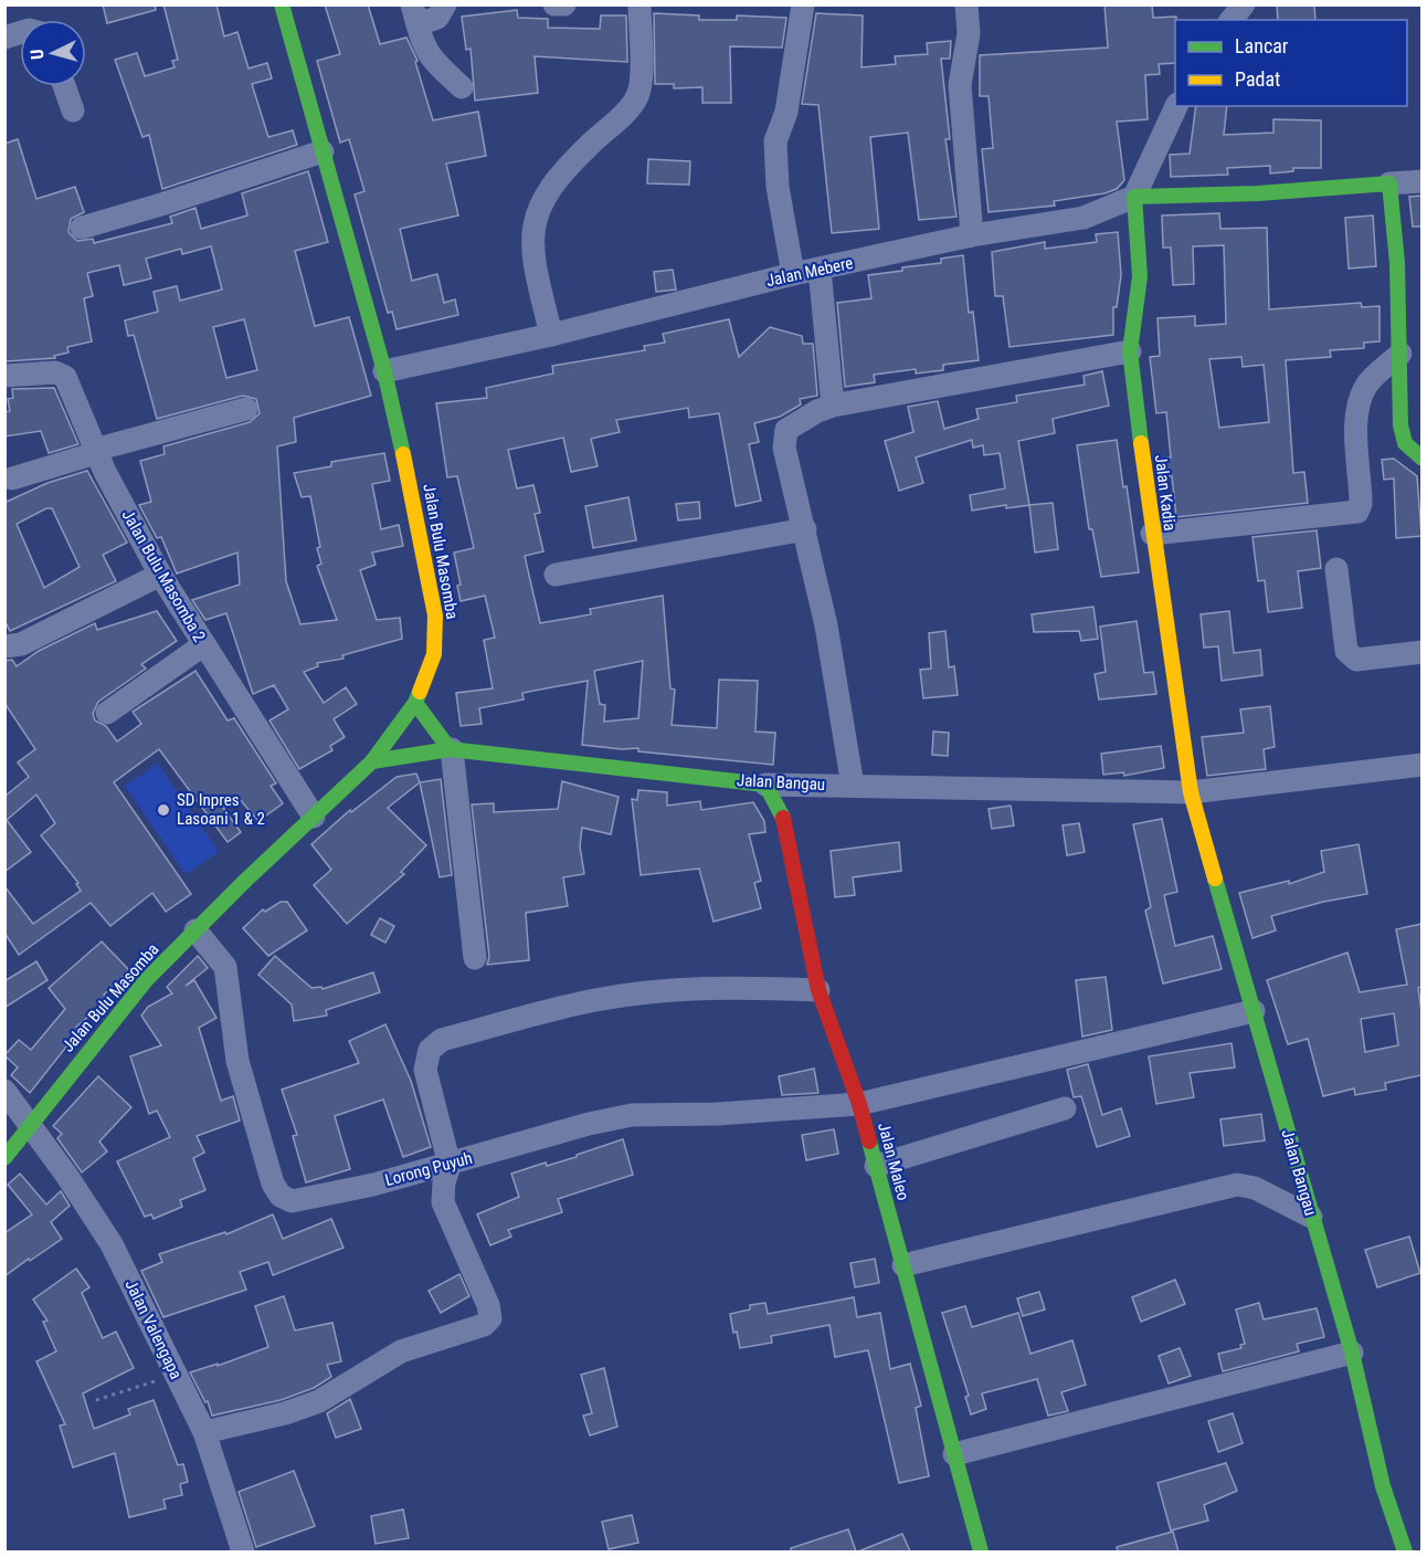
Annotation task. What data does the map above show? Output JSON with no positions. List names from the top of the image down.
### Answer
{
  "streets": {
    "street": [
      "Jalan Mebere",
      "Jalan Kadia",
      "Jalan Bulu Masomba",
      "Jalan Bulu Masomba 2",
      "Jalan Bangau",
      "Jalan Maleo",
      "Lorong Puyuh",
      "Jalan Valengapa"
    ]
  },
  "crossings": [
    ["Jalan Mebere", "Jalan Kadia"],
    ["Jalan Mebere", "Jalan Bulu Masomba"],
    ["Jalan Kadia", "Jalan Bangau"],
    ["Jalan Bulu Masomba", "Jalan Bulu Masomba 2"],
    ["Jalan Bulu Masomba", "Jalan Bangau"],
    ["Jalan Bulu Masomba", "Lorong Puyuh"],
    ["Jalan Bulu Masomba", "Jalan Valengapa"],
    ["Jalan Bangau", "Jalan Maleo"],
    ["Jalan Bangau", "Lorong Puyuh"],
    ["Jalan Maleo", "Lorong Puyuh"]
  ],
  "places": ["SD Inpres Lasoani 1 & 2"],
  "legend": ["Lancar", "Padat"],
  "north": "left"
}
